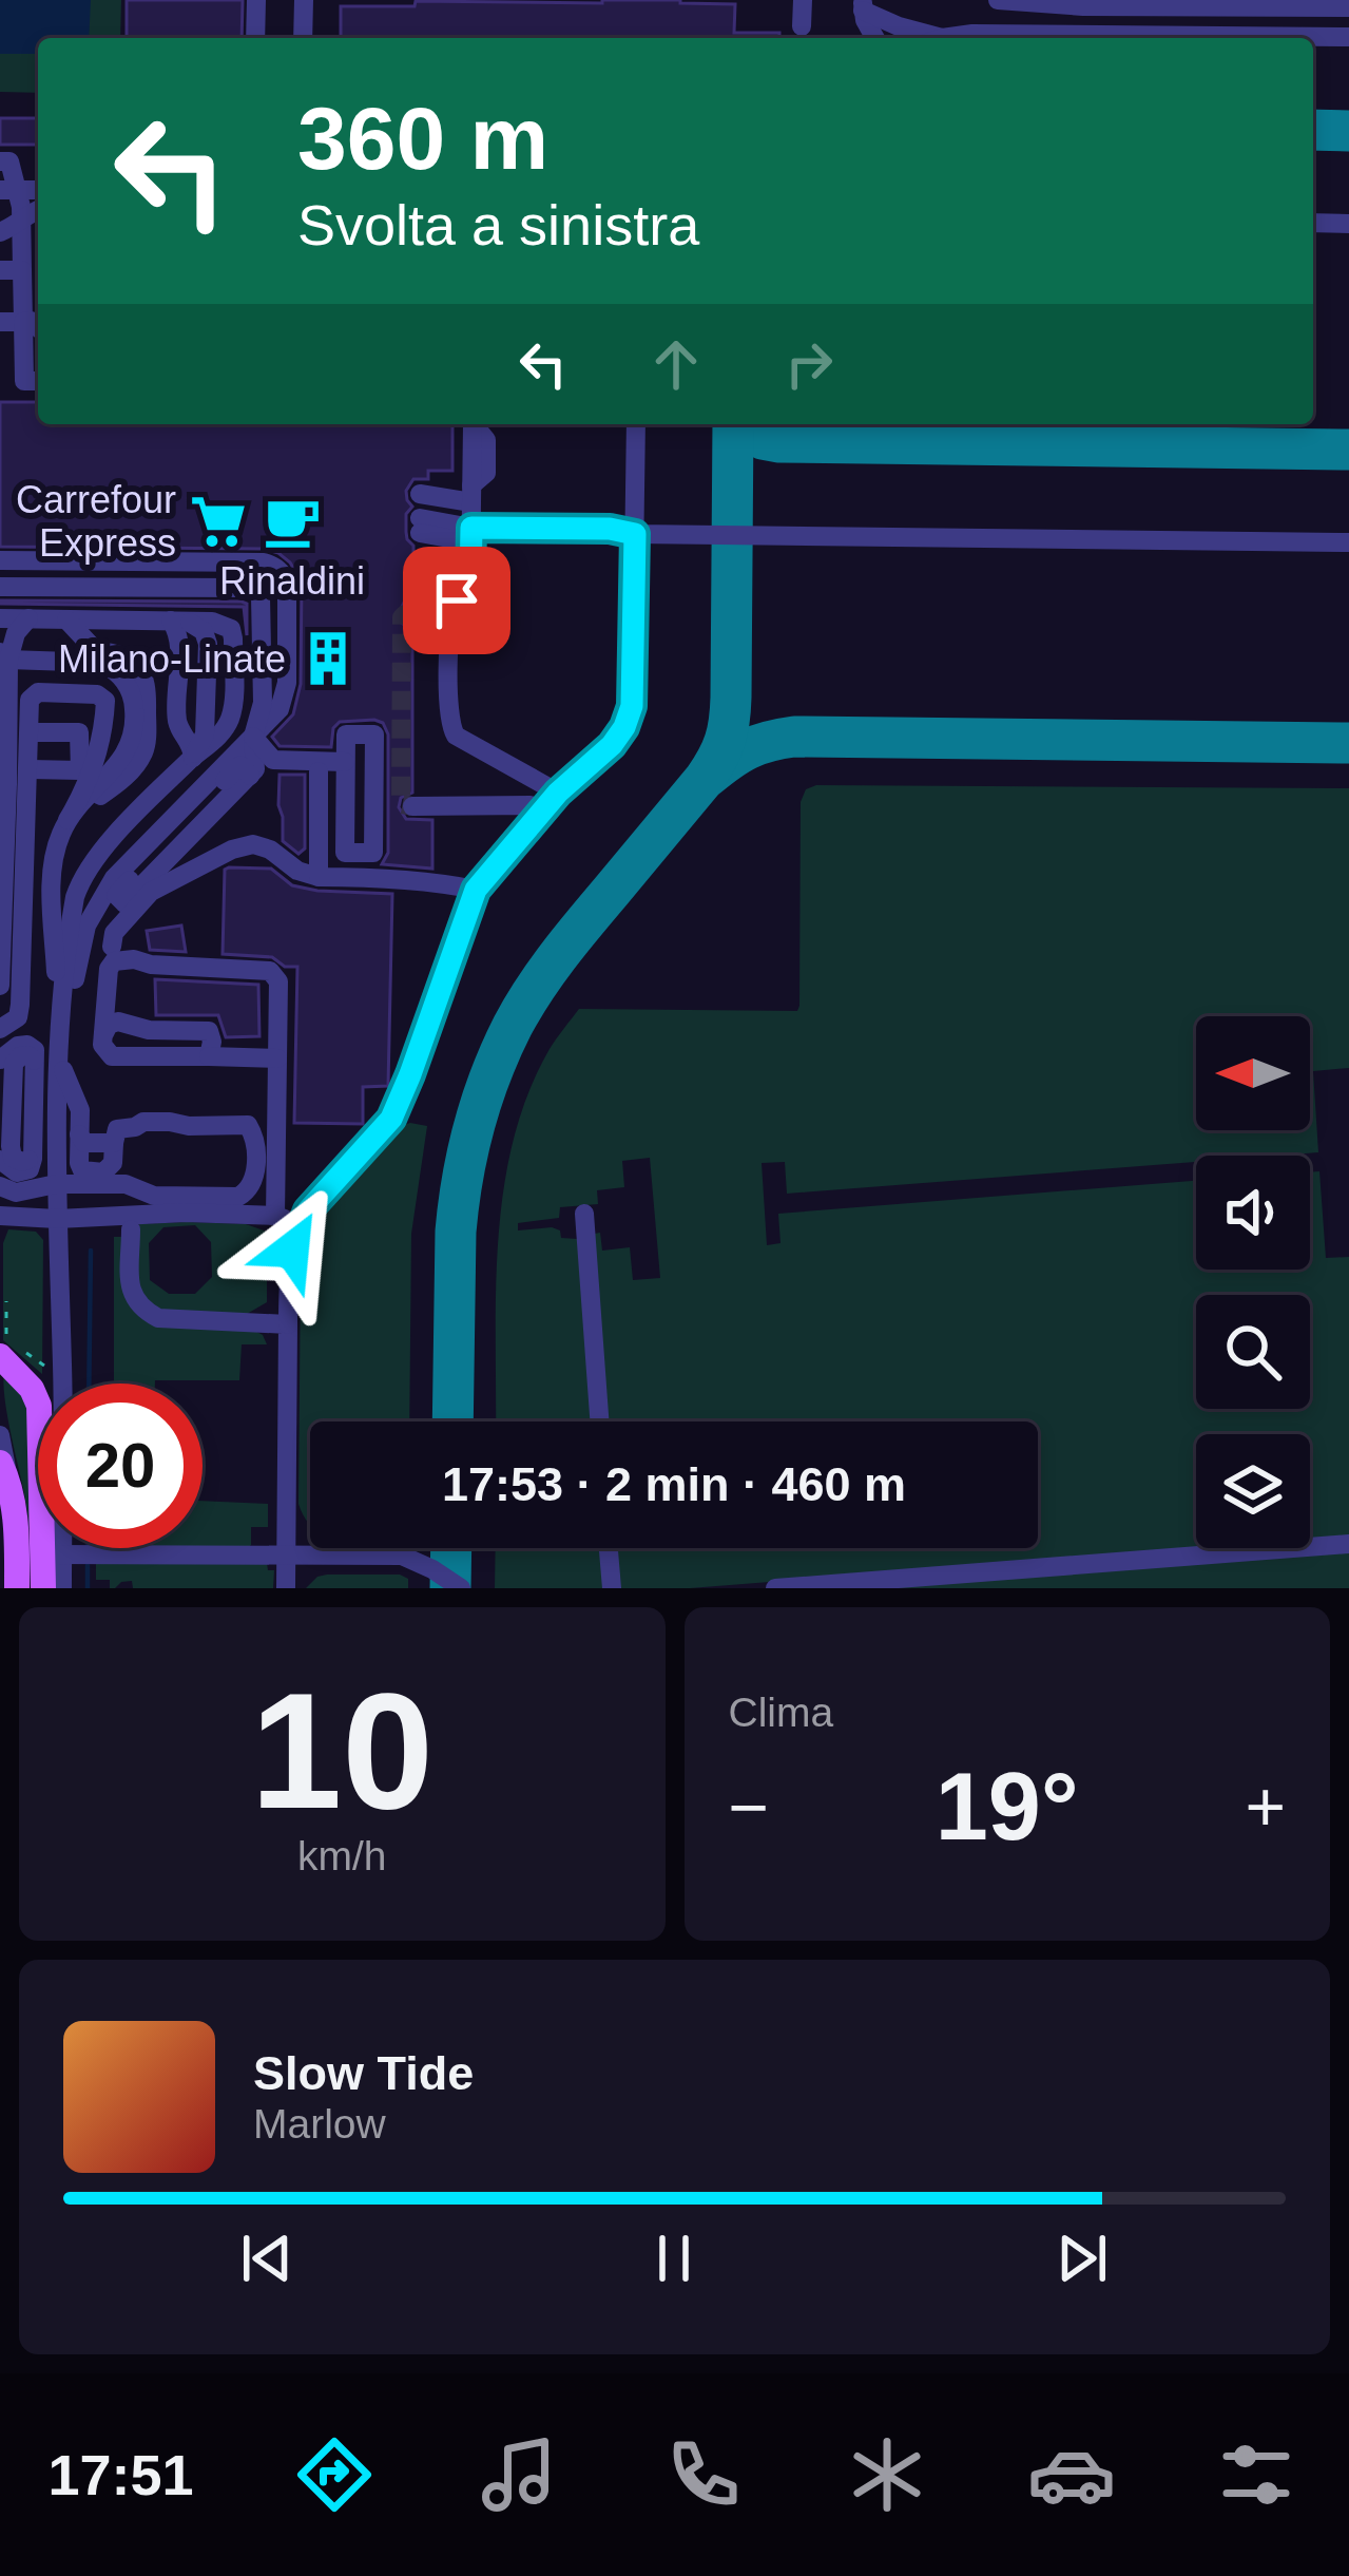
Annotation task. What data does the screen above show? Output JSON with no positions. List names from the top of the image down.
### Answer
{
  "places": {
    "supermarket": ["Carrefour Express"],
    "cafe": ["Rinaldini"],
    "building": ["Milano-Linate"]
  },
  "north": "left",
  "page": {
    "turn": ["360 m", "Svolta a sinistra"],
    "limit": "20",
    "trip": "17:53 · 2 min · 460 m",
    "tile": [
      ["10", "km/h"],
      "Clima"
    ],
    "heat": ["−", "19°", "+"],
    "song": ["Slow Tide", "Marlow"],
    "tabs": "17:51"
  }
}
